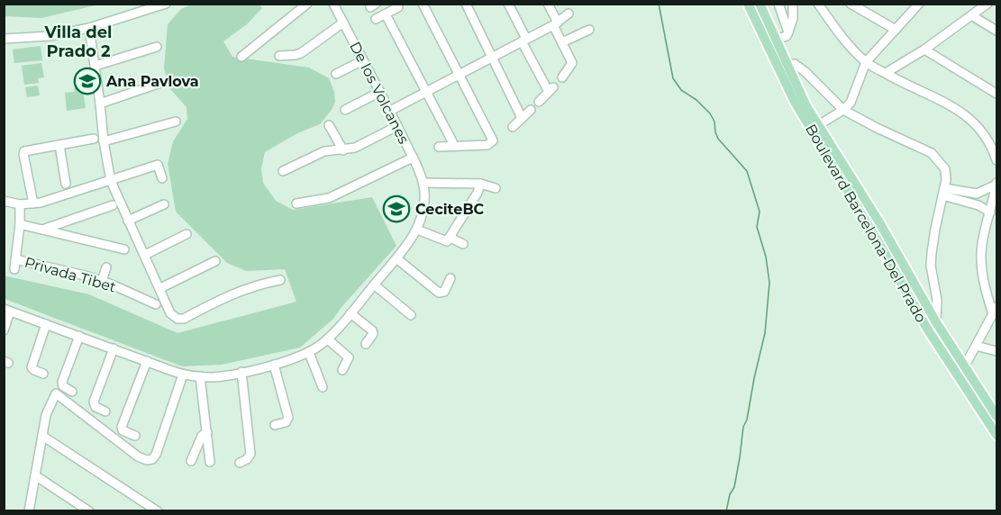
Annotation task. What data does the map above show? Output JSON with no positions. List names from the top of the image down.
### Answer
{
  "streets": {
    "main road": ["Boulevard Barcelona-Del Prado"],
    "street": ["De los Volcanes", "Privada Tibet"]
  },
  "districts": ["Villa del Prado 2"],
  "places": {
    "school or university": ["Ana Pavlova", "CeciteBC"]
  }
}
